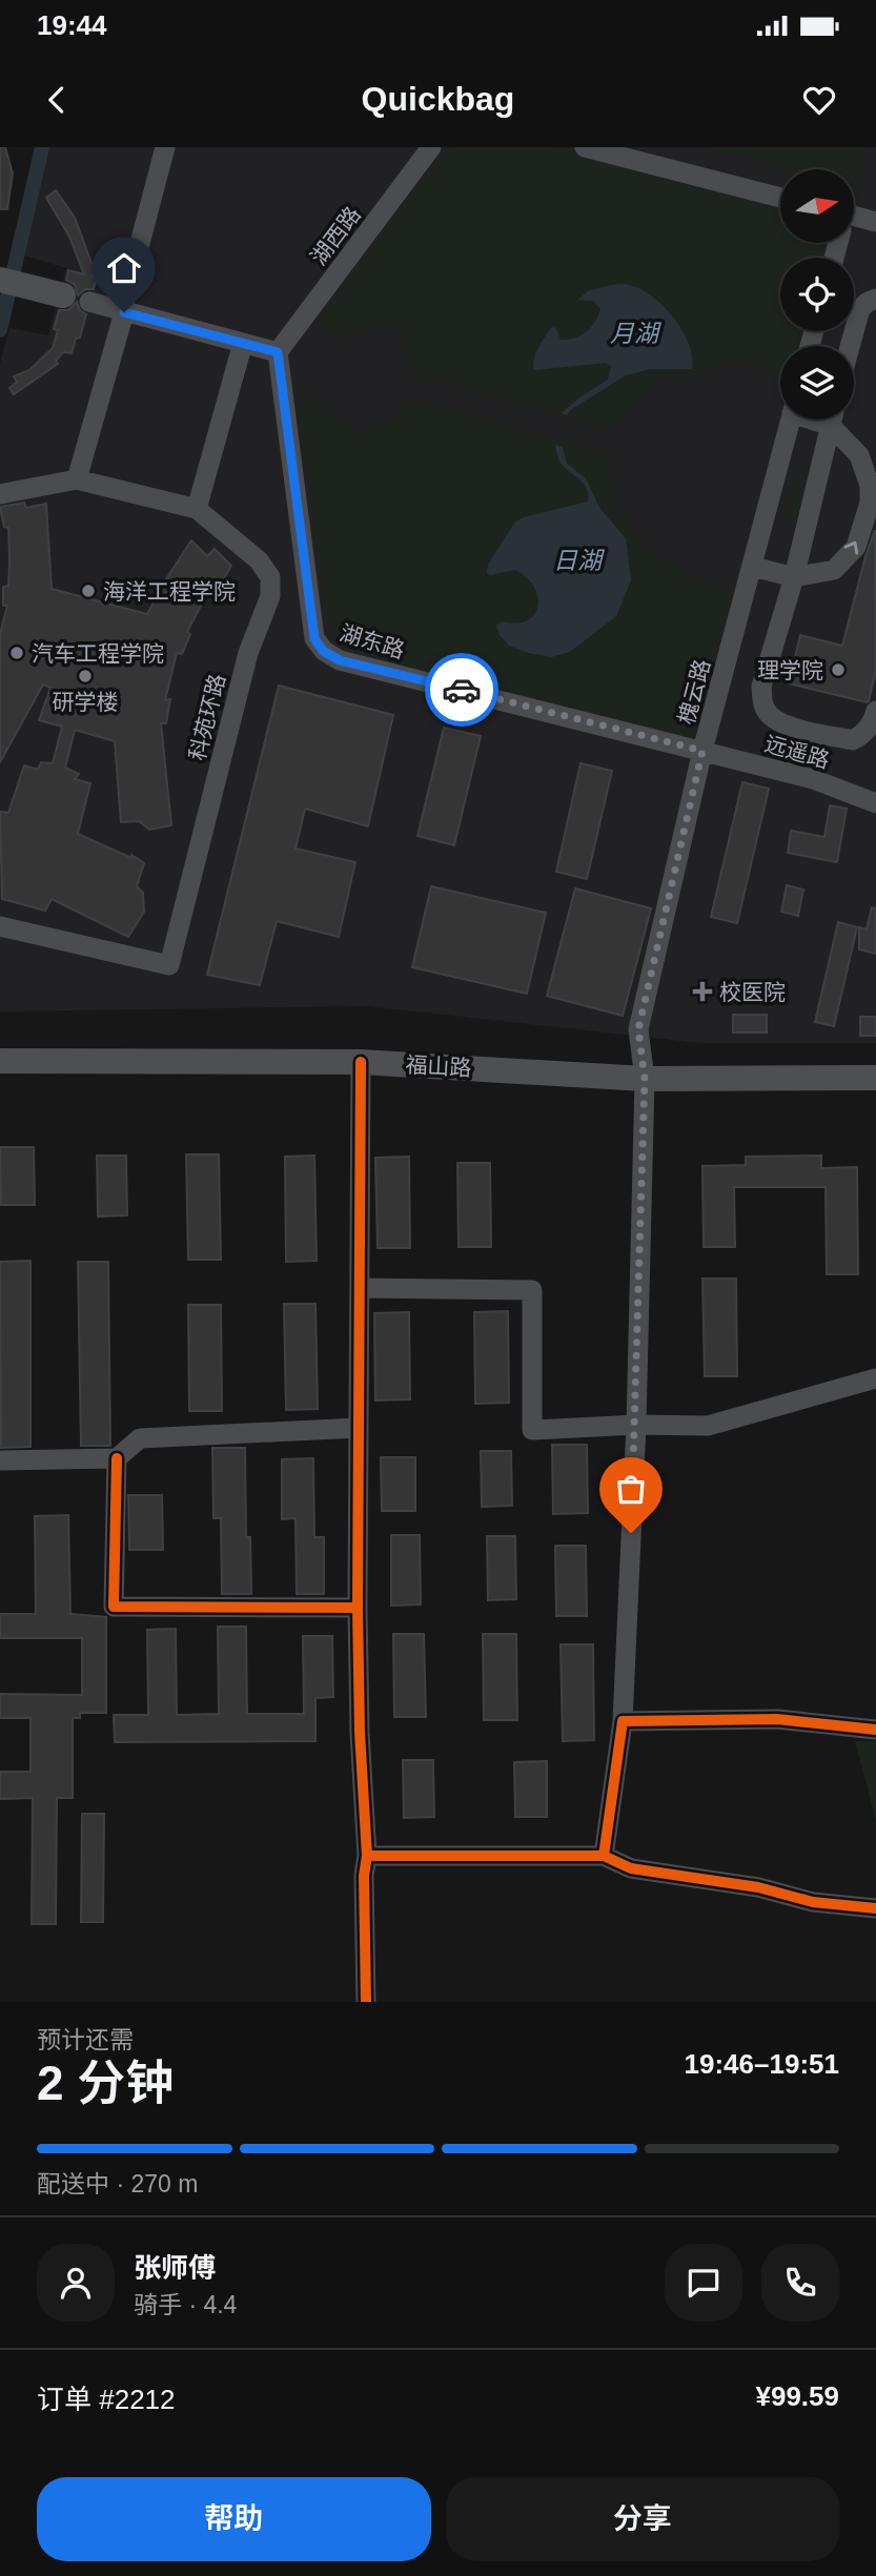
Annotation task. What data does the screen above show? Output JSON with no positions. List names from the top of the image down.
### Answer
{
  "streets": {
    "main road": ["福山路"],
    "street": [
      "湖西路",
      "湖东路",
      "槐云路",
      "科苑环路",
      "远遥路"
    ]
  },
  "crossings": [
    ["湖西路", "湖东路"],
    ["湖东路", "槐云路"],
    ["湖东路", "远遥路"],
    ["槐云路", "远遥路"],
    ["槐云路", "福山路"]
  ],
  "water": ["月湖", "日湖"],
  "places": {
    "other": [
      "海洋工程学院",
      "汽车工程学院",
      "理学院",
      "研学楼"
    ],
    "health": ["校医院"]
  },
  "north": "right",
  "page": {
    "status": "19:44",
    "header": "Quickbag",
    "heading": ["2 分钟", "预计还需", "19:46–19:51"],
    "panel": [
      "张师傅",
      "骑手 · 4.4",
      "订单 #2212",
      "¥99.59"
    ],
    "bar": "配送中 · 270 m",
    "buttons": ["帮助", "分享"]
  }
}
